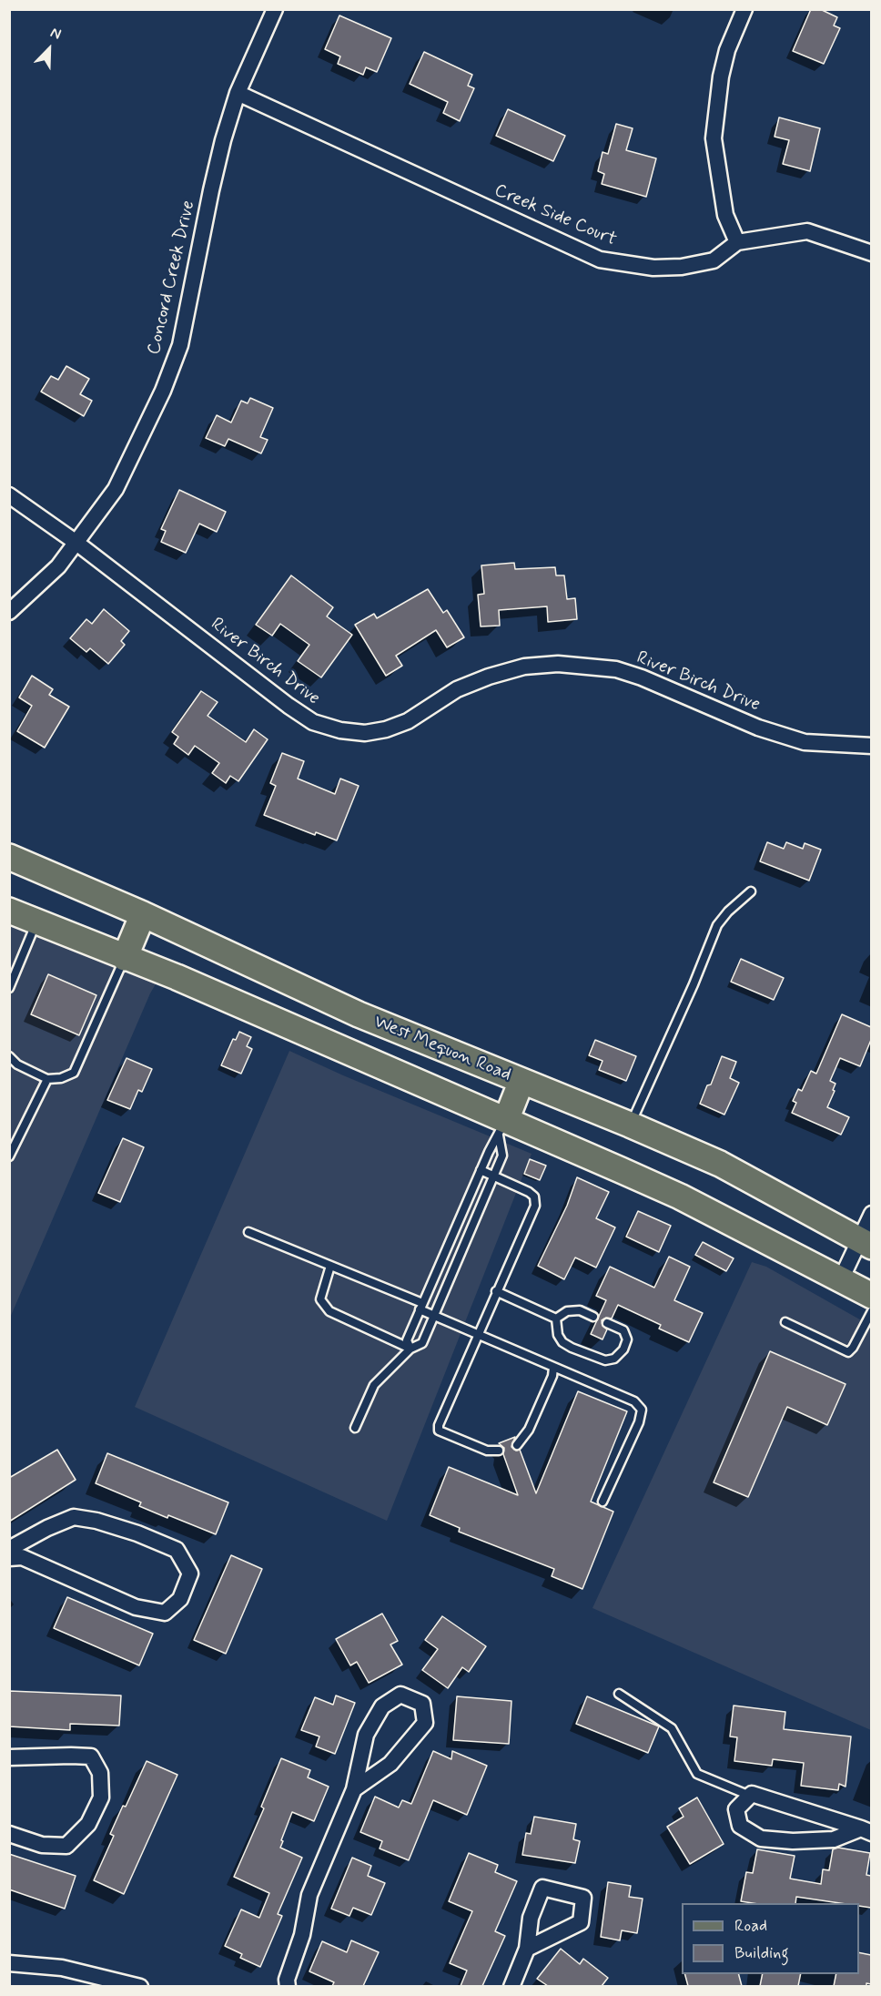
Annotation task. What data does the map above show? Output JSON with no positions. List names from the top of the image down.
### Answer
{
  "streets": {
    "main road": ["West Mequon Road"],
    "street": ["Creek Side Court", "Concord Creek Drive", "River Birch Drive"]
  },
  "crossings": [
    ["Creek Side Court", "Concord Creek Drive"],
    ["Concord Creek Drive", "River Birch Drive"]
  ],
  "legend": ["Road", "Building"],
  "north": "top right"
}
